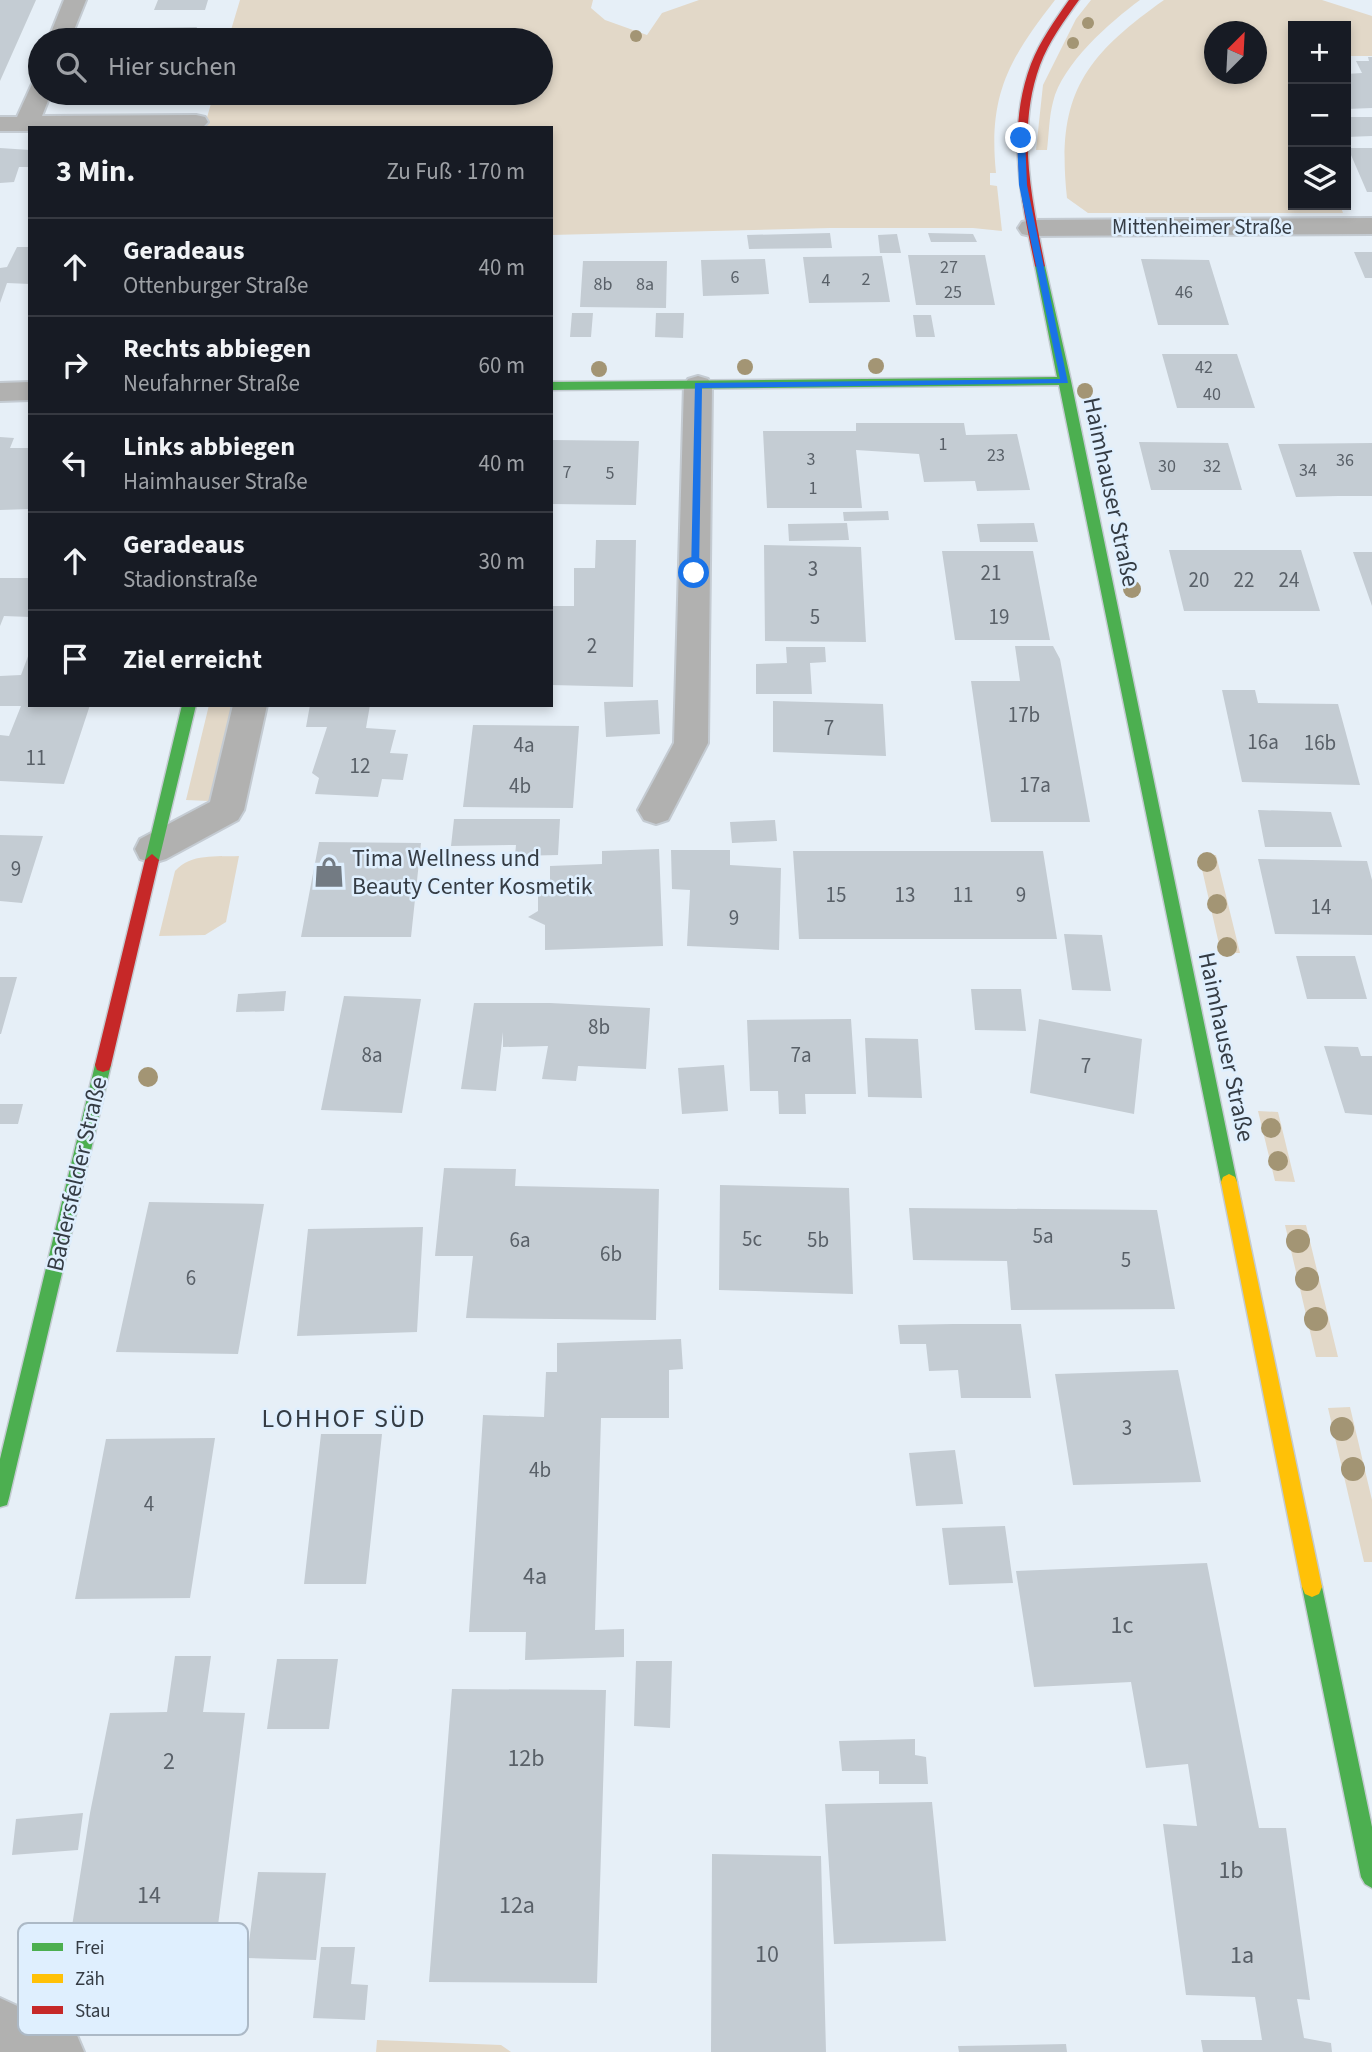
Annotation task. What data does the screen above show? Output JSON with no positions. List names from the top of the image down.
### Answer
{
  "streets": {
    "street": ["Mittenheimer Straße", "Haimhauser Straße", "Badersfelder Straße"]
  },
  "crossings": [
    ["Mittenheimer Straße", "Haimhauser Straße"]
  ],
  "districts": ["LOHHOF SÜD"],
  "places": {
    "shop": ["Tima Wellness und Beauty Center Kosmetik"]
  },
  "house_numbers": [
    "27",
    "6",
    "2",
    "4",
    "8b",
    "8a",
    "25",
    "46",
    "42",
    "40",
    "1",
    "23",
    "3",
    "36",
    "30",
    "32",
    "34",
    "7",
    "5",
    "1",
    "3",
    "21",
    "20",
    "22",
    "24",
    "5",
    "19",
    "2",
    "17b",
    "7",
    "16a",
    "16b",
    "4a",
    "11",
    "12",
    "17a",
    "4b",
    "9",
    "15",
    "13",
    "11",
    "9",
    "14",
    "9",
    "8b",
    "8a",
    "7a",
    "7",
    "5a",
    "5c",
    "6a",
    "5b",
    "6b",
    "5",
    "6",
    "3",
    "4b",
    "4",
    "4a",
    "1c",
    "12b",
    "2",
    "1b",
    "14",
    "12a",
    "10",
    "1a"
  ],
  "legend": ["Frei", "Zäh", "Stau"],
  "north": "top right",
  "page": {
    "map_buttons": ["+", "−"],
    "search": "Hier suchen",
    "heading": ["3 Min.", "Zu Fuß · 170 m"],
    "list": [
      ["Geradeaus", "Ottenburger Straße", "40 m"],
      ["Rechts abbiegen", "Neufahrner Straße", "60 m"],
      ["Links abbiegen", "Haimhauser Straße", "40 m"],
      ["Geradeaus", "Stadionstraße", "30 m"],
      "Ziel erreicht"
    ]
  }
}
